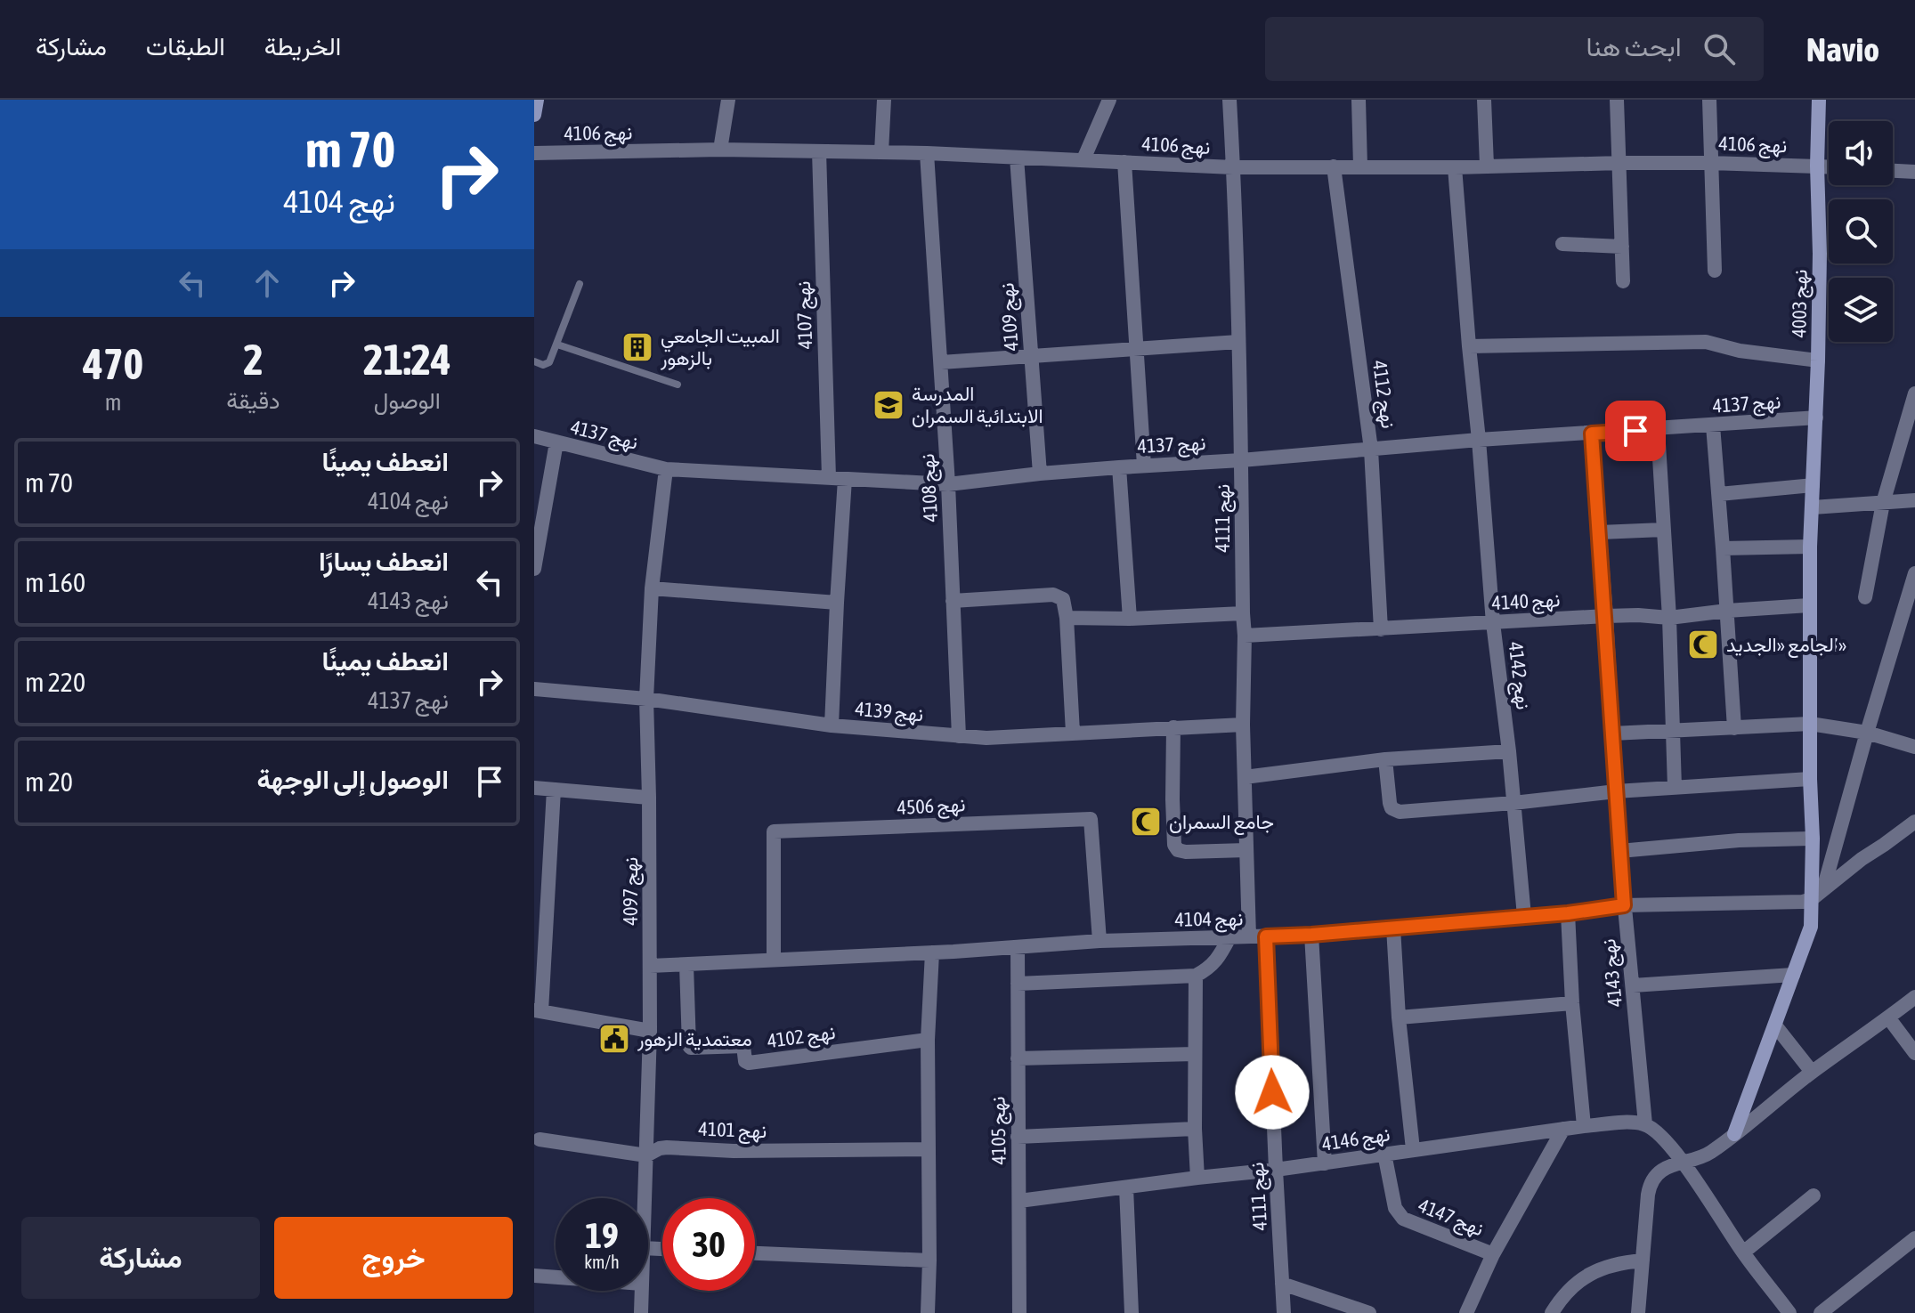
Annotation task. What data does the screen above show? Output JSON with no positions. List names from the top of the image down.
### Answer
{
  "streets": {
    "street": [
      "نهج 4106",
      "نهج 4003",
      "نهج 4107",
      "نهج 4109",
      "نهج 4112",
      "نهج 4137",
      "نهج 4108",
      "نهج 4111",
      "نهج 4140",
      "نهج 4142",
      "نهج 4139",
      "نهج 4506",
      "نهج 4097",
      "نهج 4104",
      "نهج 4143",
      "نهج 4102",
      "نهج 4101",
      "نهج 4105",
      "نهج 4146",
      "نهج 4147"
    ]
  },
  "crossings": [
    ["نهج 4106", "نهج 4003"],
    ["نهج 4106", "نهج 4107"],
    ["نهج 4106", "نهج 4109"],
    ["نهج 4106", "نهج 4112"],
    ["نهج 4106", "نهج 4108"],
    ["نهج 4106", "نهج 4111"],
    ["نهج 4106", "نهج 4142"],
    ["نهج 4003", "نهج 4137"],
    ["نهج 4003", "نهج 4140"],
    ["نهج 4003", "نهج 4104"],
    ["نهج 4107", "نهج 4137"],
    ["نهج 4109", "نهج 4137"],
    ["نهج 4112", "نهج 4137"],
    ["نهج 4112", "نهج 4140"],
    ["نهج 4137", "نهج 4108"],
    ["نهج 4137", "نهج 4111"],
    ["نهج 4137", "نهج 4142"],
    ["نهج 4137", "نهج 4097"],
    ["نهج 4137", "نهج 4143"],
    ["نهج 4108", "نهج 4139"],
    ["نهج 4111", "نهج 4140"],
    ["نهج 4111", "نهج 4139"],
    ["نهج 4111", "نهج 4104"],
    ["نهج 4111", "نهج 4146"],
    ["نهج 4140", "نهج 4142"],
    ["نهج 4140", "نهج 4143"],
    ["نهج 4142", "نهج 4104"],
    ["نهج 4139", "نهج 4097"],
    ["نهج 4506", "نهج 4104"],
    ["نهج 4097", "نهج 4104"],
    ["نهج 4097", "نهج 4101"],
    ["نهج 4104", "نهج 4143"],
    ["نهج 4104", "نهج 4102"],
    ["نهج 4104", "نهج 4105"],
    ["نهج 4143", "نهج 4146"],
    ["نهج 4105", "نهج 4146"],
    ["نهج 4146", "نهج 4147"]
  ],
  "places": {
    "building": ["المبيت الجامعي بالزهور"],
    "school or university": ["المدرسة الابتدائية السمران"],
    "mosque": ["الجامع «الجديد»", "جامع السمران"],
    "public building": ["معتمدية الزهور"]
  },
  "page": {
    "header": "Navio",
    "search": "ابحث هنا",
    "nav": ["الخريطة", "الطبقات", "مشاركة"],
    "turn": ["70 m", "نهج 4104"],
    "eta": [
      "21:24",
      "الوصول",
      "2",
      "دقيقة",
      "470",
      "m"
    ],
    "list": [
      {
        "name": "انعطف يمينًا",
        "note": "نهج 4104",
        "value": "70 m"
      },
      {
        "name": "انعطف يسارًا",
        "note": "نهج 4143",
        "value": "160 m"
      },
      {
        "name": "انعطف يمينًا",
        "note": "نهج 4137",
        "value": "220 m"
      },
      {
        "name": "الوصول إلى الوجهة",
        "value": "20 m"
      }
    ],
    "speed": "19 km/h",
    "limit": "30",
    "buttons": ["خروج", "مشاركة"]
  }
}
